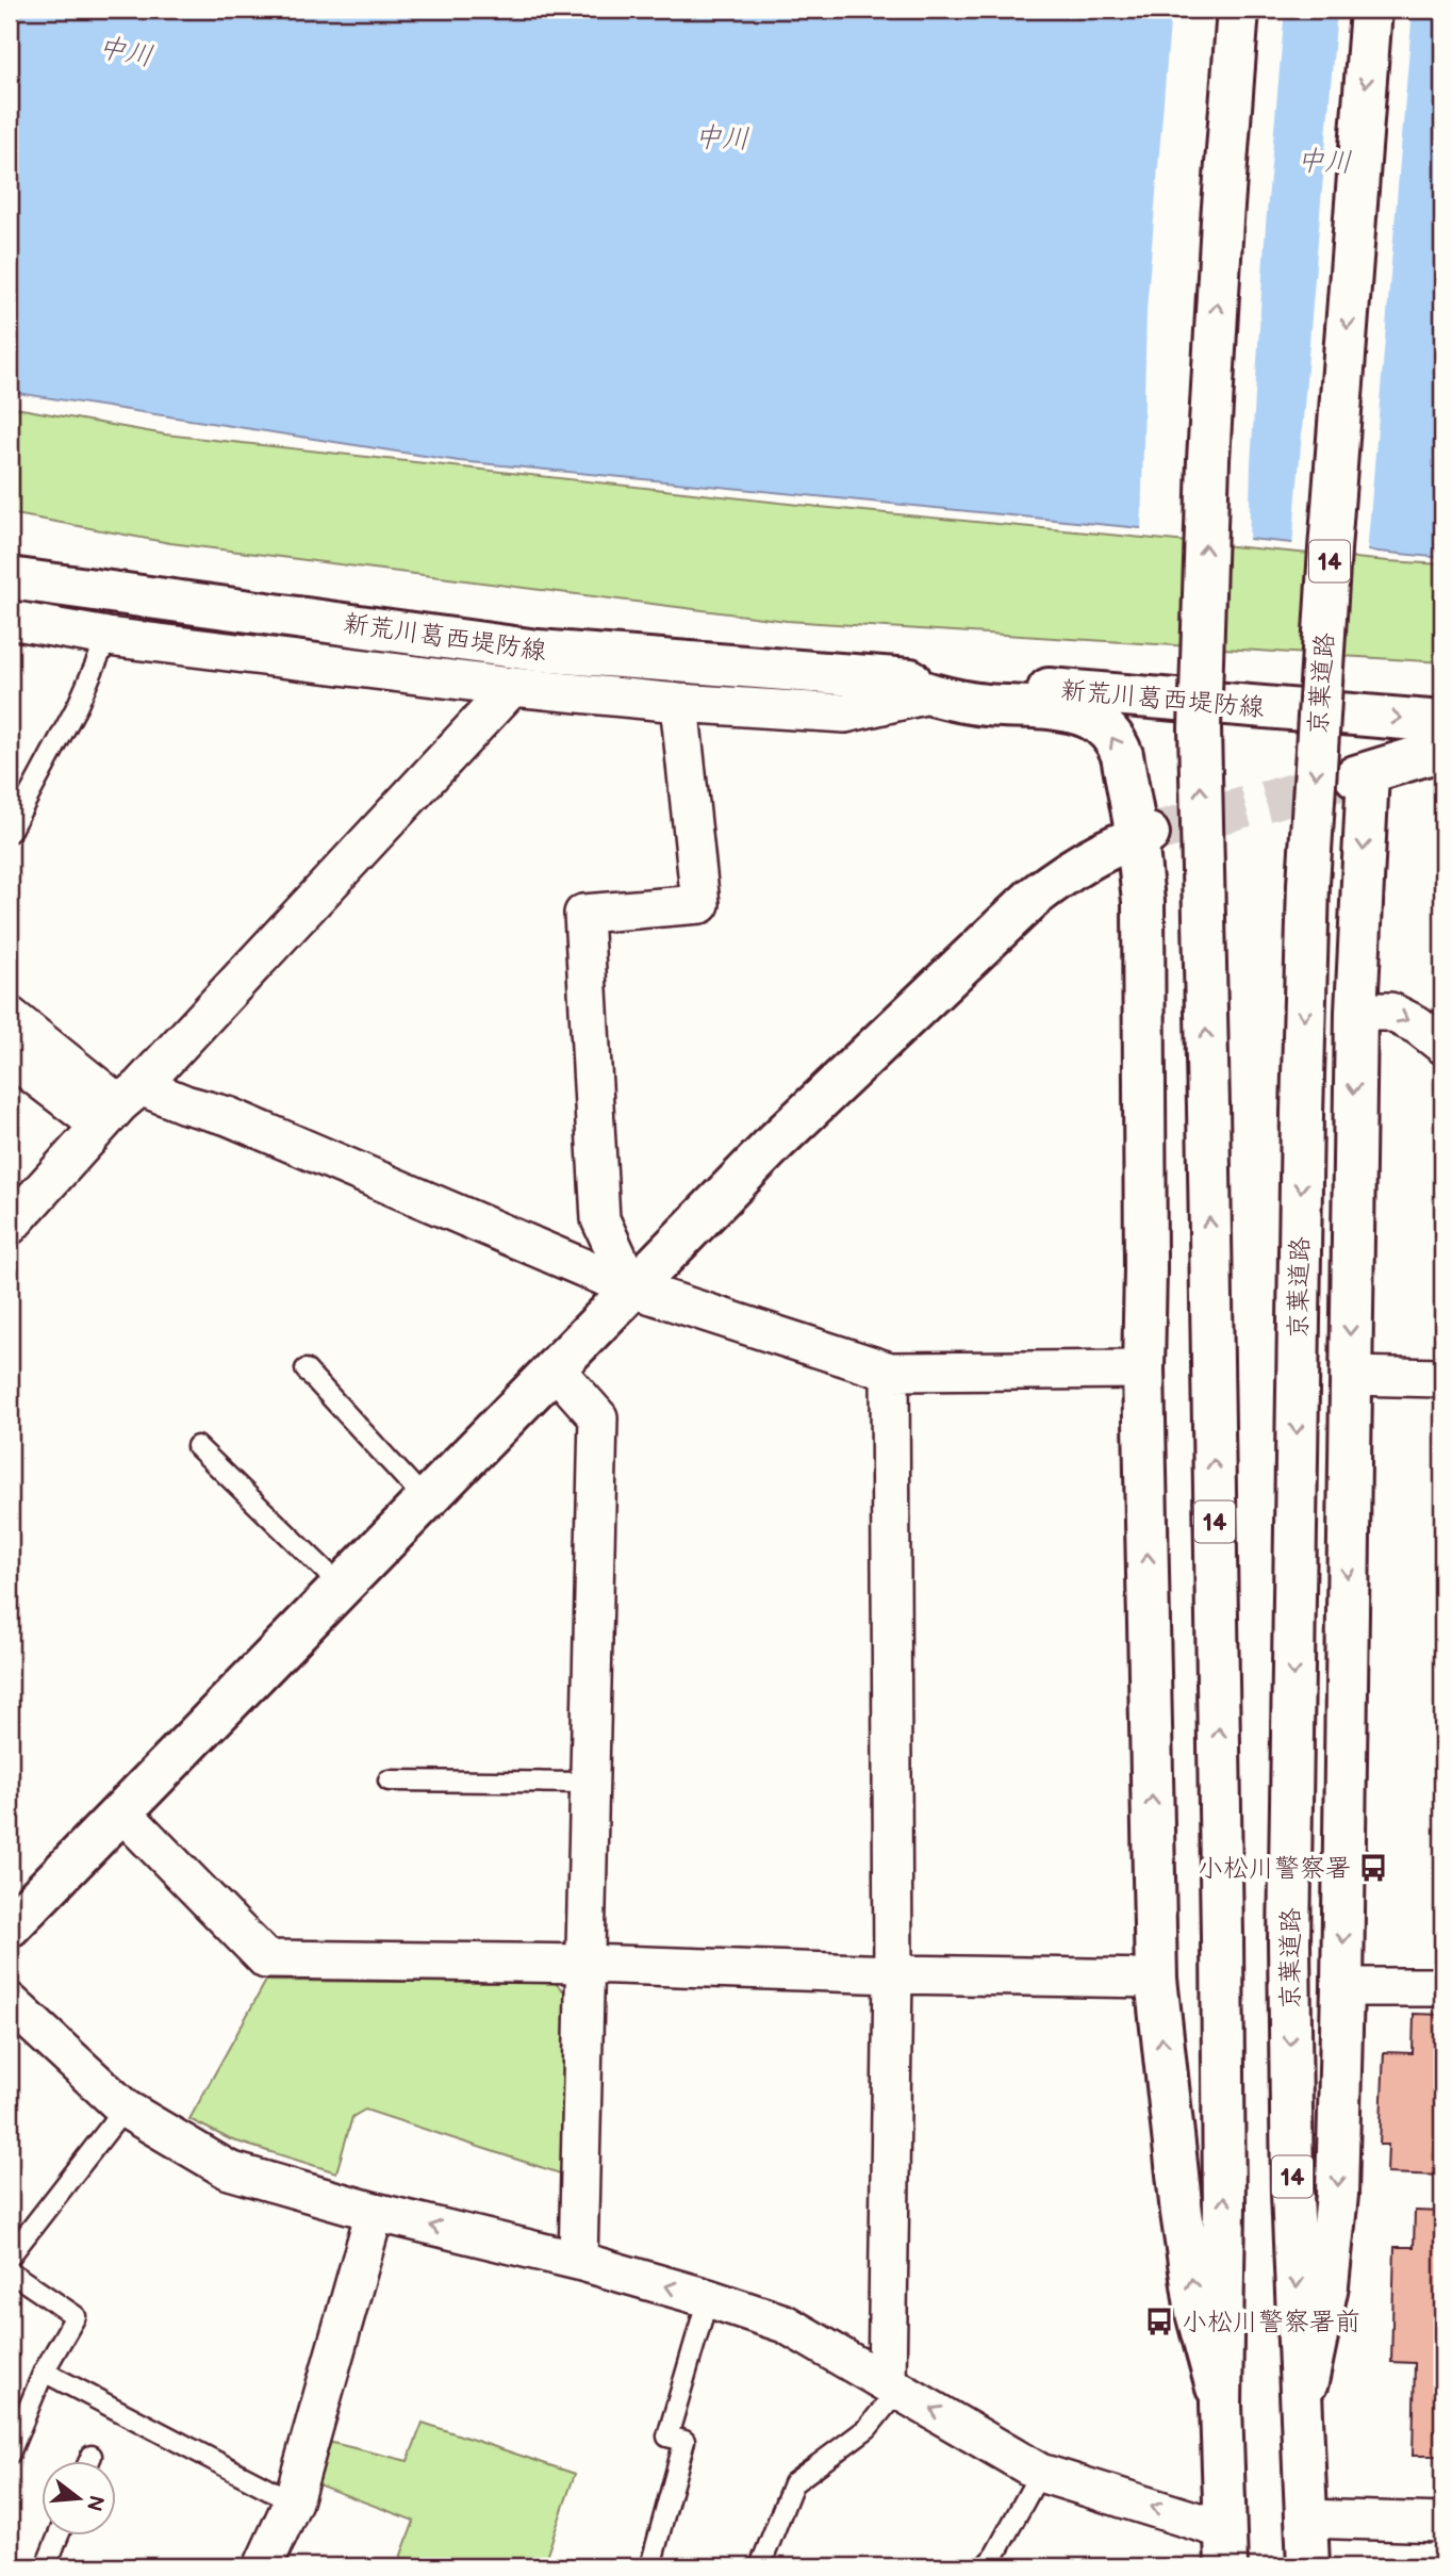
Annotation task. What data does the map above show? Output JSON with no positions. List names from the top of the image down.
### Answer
{
  "streets": {
    "main road": ["14", "新荒川葛西堤防線", "京葉道路"]
  },
  "crossings": [
    ["14", "新荒川葛西堤防線"]
  ],
  "water": ["中川"],
  "places": {
    "bus stop": ["小松川警察署", "小松川警察署前"]
  },
  "north": "right"
}
